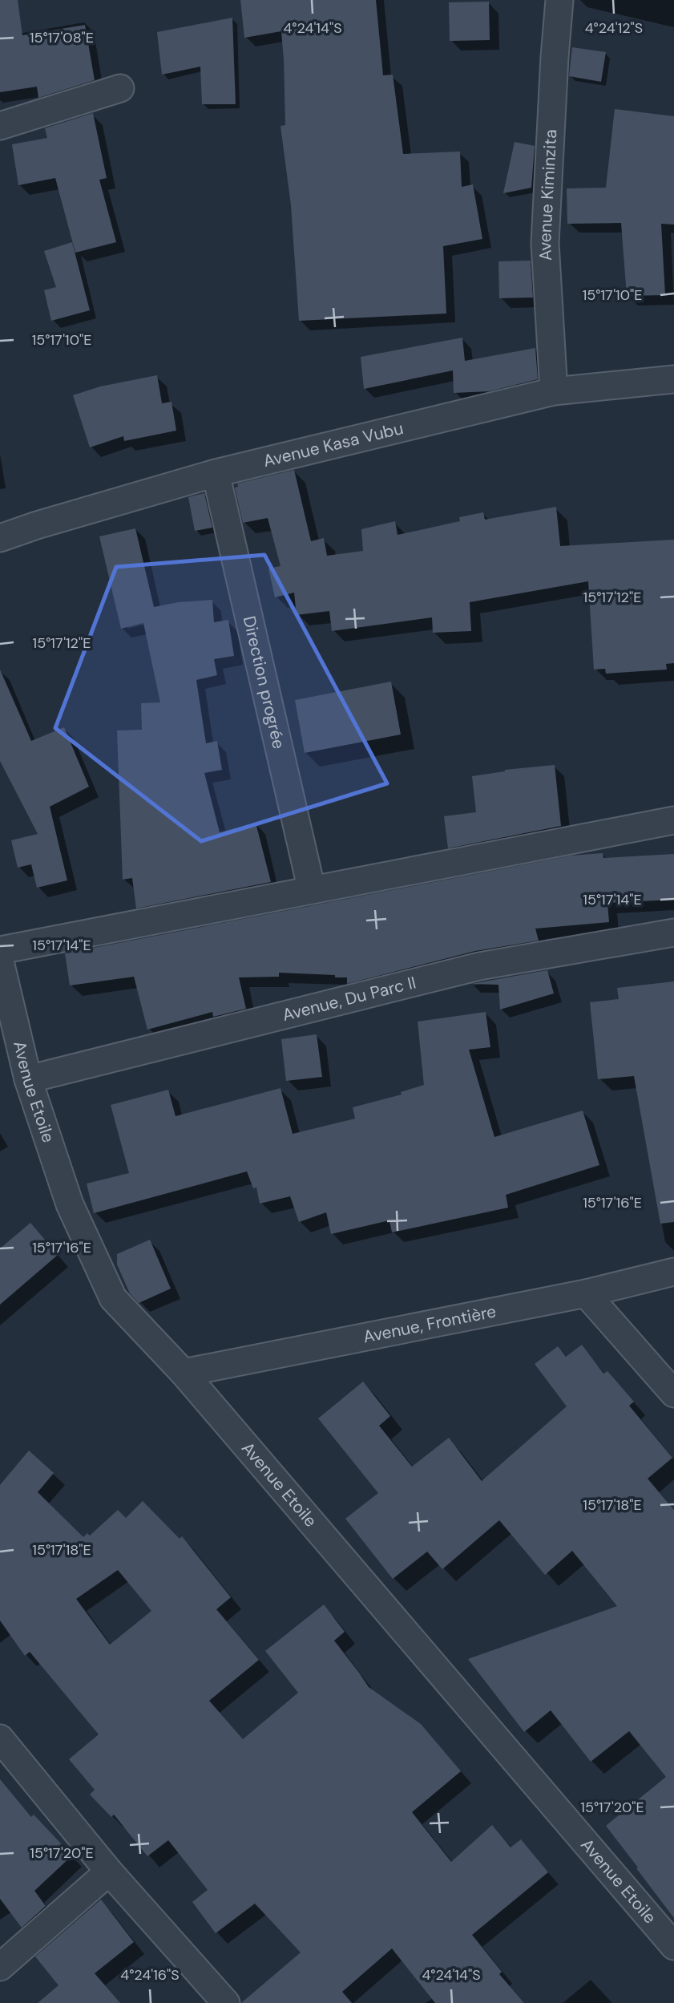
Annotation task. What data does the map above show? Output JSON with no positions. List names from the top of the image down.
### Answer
{
  "streets": {
    "street": [
      "Avenue Kiminzita",
      "Avenue Kasa Vubu",
      "Direction progrée",
      "Avenue, Du Parc II",
      "Avenue Etoile",
      "Avenue, Frontière"
    ]
  },
  "crossings": [
    ["Avenue Kiminzita", "Avenue Kasa Vubu"],
    ["Avenue Kasa Vubu", "Direction progrée"],
    ["Avenue, Du Parc II", "Avenue Etoile"],
    ["Avenue Etoile", "Avenue, Frontière"]
  ],
  "coordinates": [
    "4°24'14\"S",
    "4°24'12\"S",
    "15°17'08\"E",
    "15°17'10\"E",
    "15°17'12\"E",
    "15°17'14\"E",
    "15°17'16\"E",
    "15°17'18\"E",
    "15°17'20\"E",
    "4°24'16\"S"
  ]
}
